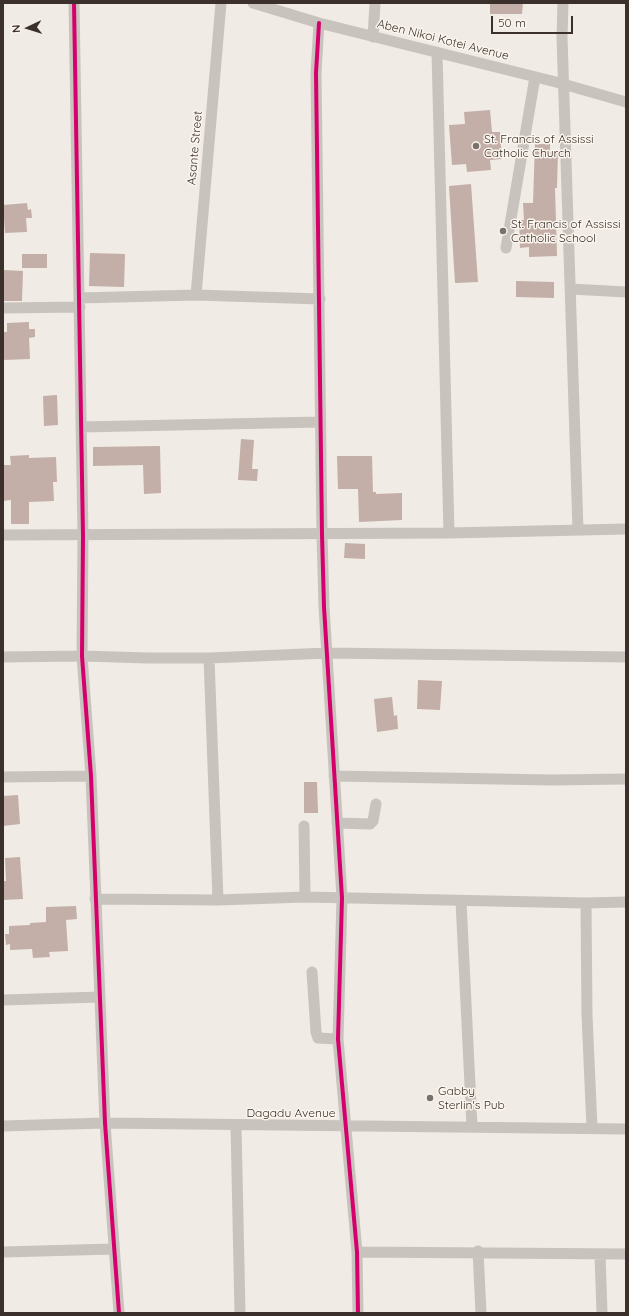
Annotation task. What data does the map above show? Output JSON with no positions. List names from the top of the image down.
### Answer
{
  "streets": {
    "street": ["Aben Nikoi Kotei Avenue", "Asante Street", "Dagadu Avenue"]
  },
  "places": ["St. Francis of Assissi Catholic Church", "St. Francis of Assissi Catholic School", "Gabby Sterlin's Pub"],
  "scale_bar": "50 m",
  "north": "left"
}
